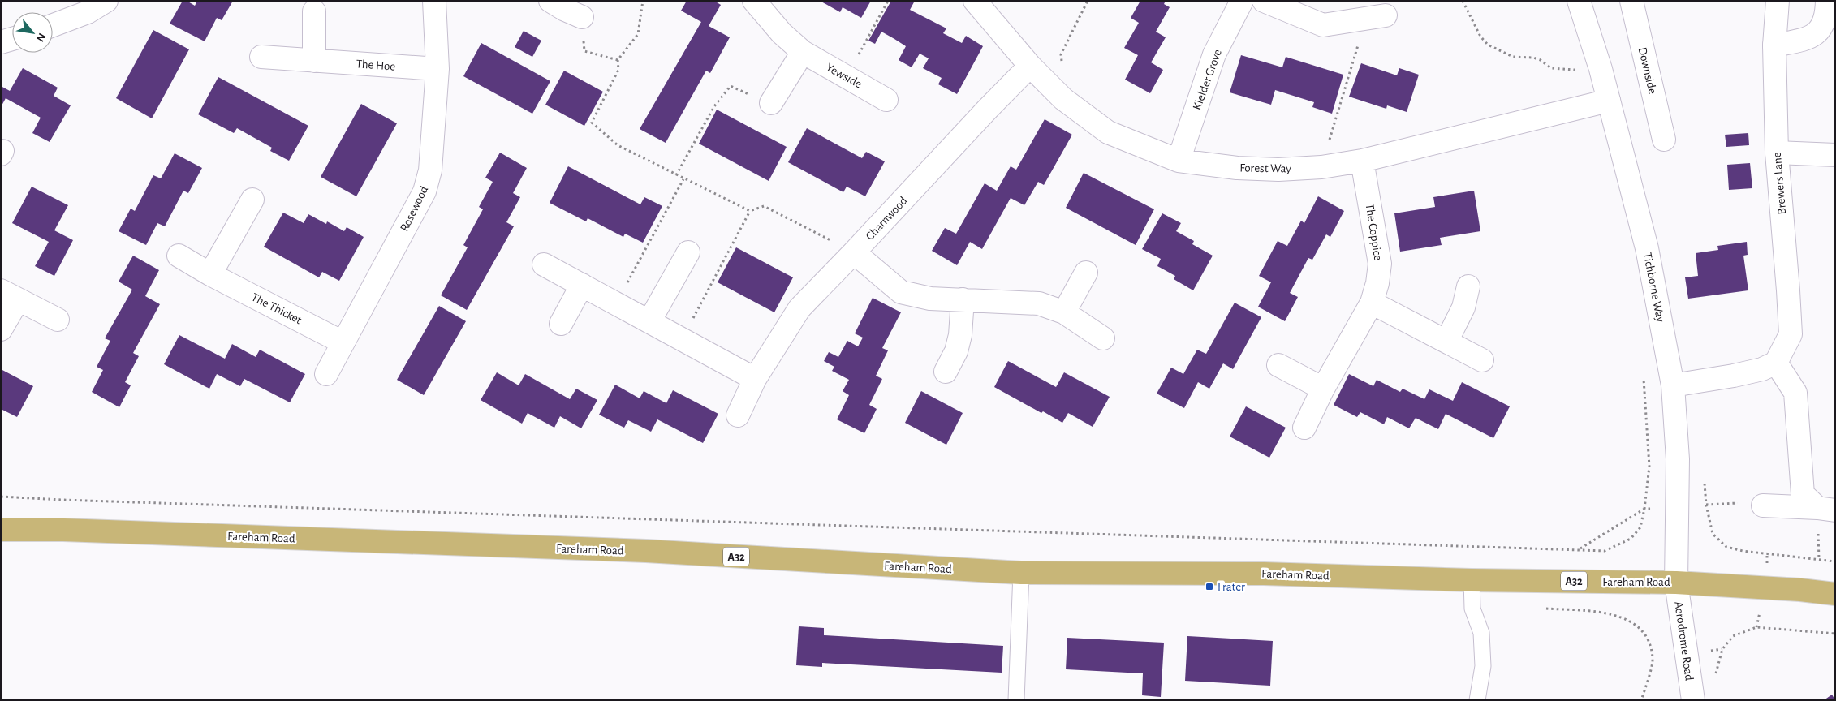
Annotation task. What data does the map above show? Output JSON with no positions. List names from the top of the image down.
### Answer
{
  "streets": {
    "main road": ["Fareham Road", "A32"],
    "street": [
      "The Hoe",
      "Downside",
      "Yewside",
      "Kielder Grove",
      "Forest Way",
      "Brewers Lane",
      "Rosewood",
      "Charnwood",
      "The Coppice",
      "Tichborne Way",
      "The Thicket",
      "Aerodrome Road"
    ]
  },
  "crossings": [
    ["The Hoe", "Rosewood"],
    ["Kielder Grove", "Forest Way"],
    ["Forest Way", "Charnwood"],
    ["Forest Way", "The Coppice"],
    ["Forest Way", "Tichborne Way"],
    ["Rosewood", "The Thicket"],
    ["Tichborne Way", "Fareham Road"],
    ["Tichborne Way", "Aerodrome Road"],
    ["Fareham Road", "Aerodrome Road"]
  ],
  "places": {
    "transit": ["Frater"]
  },
  "north": "bottom right"
}
